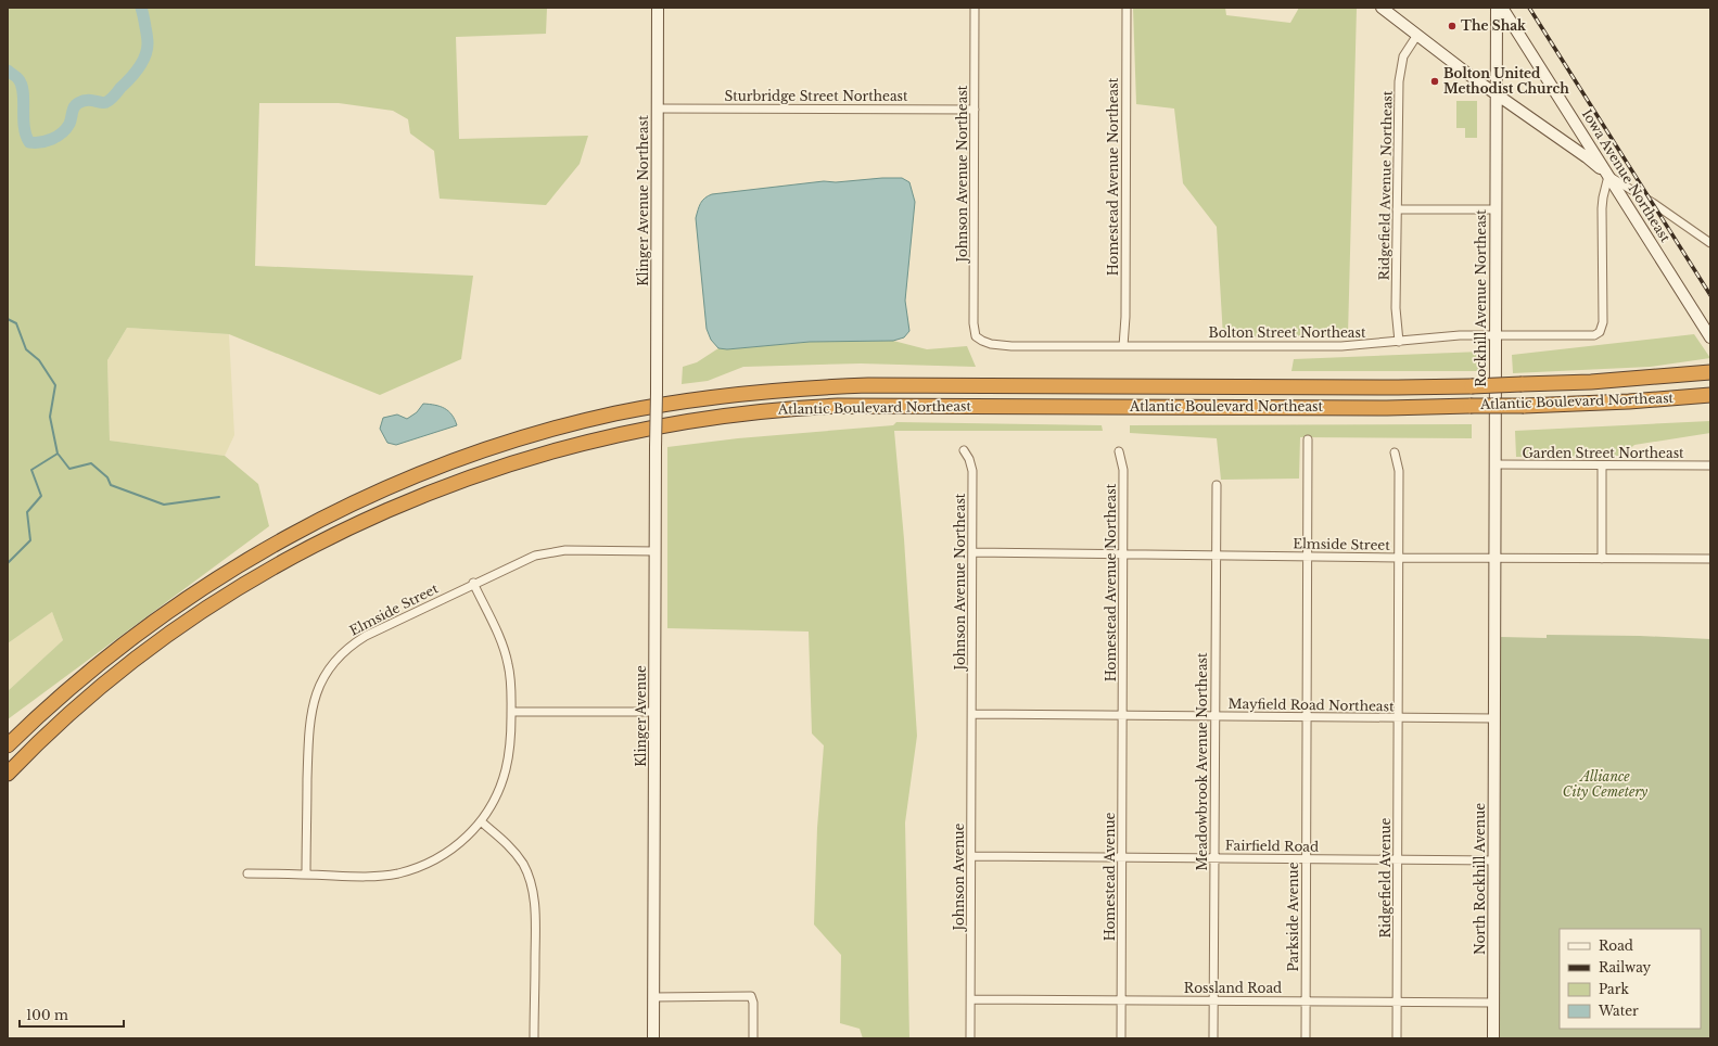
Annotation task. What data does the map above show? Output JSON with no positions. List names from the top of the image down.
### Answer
{
  "streets": {
    "highway": ["Atlantic Boulevard Northeast"],
    "street": [
      "Sturbridge Street Northeast",
      "Johnson Avenue Northeast",
      "Iowa Avenue Northeast",
      "Homestead Avenue Northeast",
      "Ridgefield Avenue Northeast",
      "Klinger Avenue Northeast",
      "Rockhill Avenue Northeast",
      "Bolton Street Northeast",
      "Garden Street Northeast",
      "Elmside Street",
      "Mayfield Road Northeast",
      "Klinger Avenue",
      "Meadowbrook Avenue Northeast",
      "Fairfield Road",
      "Johnson Avenue",
      "Homestead Avenue",
      "Ridgefield Avenue",
      "North Rockhill Avenue",
      "Parkside Avenue",
      "Rossland Road"
    ]
  },
  "crossings": [
    ["Sturbridge Street Northeast", "Johnson Avenue Northeast"],
    ["Sturbridge Street Northeast", "Klinger Avenue Northeast"],
    ["Johnson Avenue Northeast", "Bolton Street Northeast"],
    ["Johnson Avenue Northeast", "Elmside Street"],
    ["Johnson Avenue Northeast", "Mayfield Road Northeast"],
    ["Johnson Avenue Northeast", "Johnson Avenue"],
    ["Iowa Avenue Northeast", "Bolton Street Northeast"],
    ["Homestead Avenue Northeast", "Bolton Street Northeast"],
    ["Homestead Avenue Northeast", "Elmside Street"],
    ["Homestead Avenue Northeast", "Mayfield Road Northeast"],
    ["Homestead Avenue Northeast", "Homestead Avenue"],
    ["Ridgefield Avenue Northeast", "Bolton Street Northeast"],
    ["Klinger Avenue Northeast", "Klinger Avenue"],
    ["Rockhill Avenue Northeast", "Bolton Street Northeast"],
    ["Rockhill Avenue Northeast", "Garden Street Northeast"],
    ["Rockhill Avenue Northeast", "Elmside Street"],
    ["Rockhill Avenue Northeast", "Mayfield Road Northeast"],
    ["Rockhill Avenue Northeast", "North Rockhill Avenue"],
    ["Elmside Street", "Klinger Avenue"],
    ["Elmside Street", "Meadowbrook Avenue Northeast"],
    ["Elmside Street", "Parkside Avenue"],
    ["Mayfield Road Northeast", "Meadowbrook Avenue Northeast"],
    ["Mayfield Road Northeast", "Johnson Avenue"],
    ["Mayfield Road Northeast", "Homestead Avenue"],
    ["Mayfield Road Northeast", "Ridgefield Avenue"],
    ["Mayfield Road Northeast", "North Rockhill Avenue"],
    ["Mayfield Road Northeast", "Parkside Avenue"],
    ["Meadowbrook Avenue Northeast", "Fairfield Road"],
    ["Meadowbrook Avenue Northeast", "Rossland Road"],
    ["Fairfield Road", "Johnson Avenue"],
    ["Fairfield Road", "Homestead Avenue"],
    ["Fairfield Road", "Ridgefield Avenue"],
    ["Fairfield Road", "North Rockhill Avenue"],
    ["Fairfield Road", "Parkside Avenue"],
    ["Johnson Avenue", "Rossland Road"],
    ["Homestead Avenue", "Rossland Road"],
    ["Ridgefield Avenue", "Rossland Road"],
    ["North Rockhill Avenue", "Rossland Road"],
    ["Parkside Avenue", "Rossland Road"]
  ],
  "parks": ["Alliance City Cemetery"],
  "places": ["The Shak", "Bolton United Methodist Church"],
  "legend": [
    "Road",
    "Railway",
    "Park",
    "Water"
  ],
  "scale_bar": "100 m"
}
